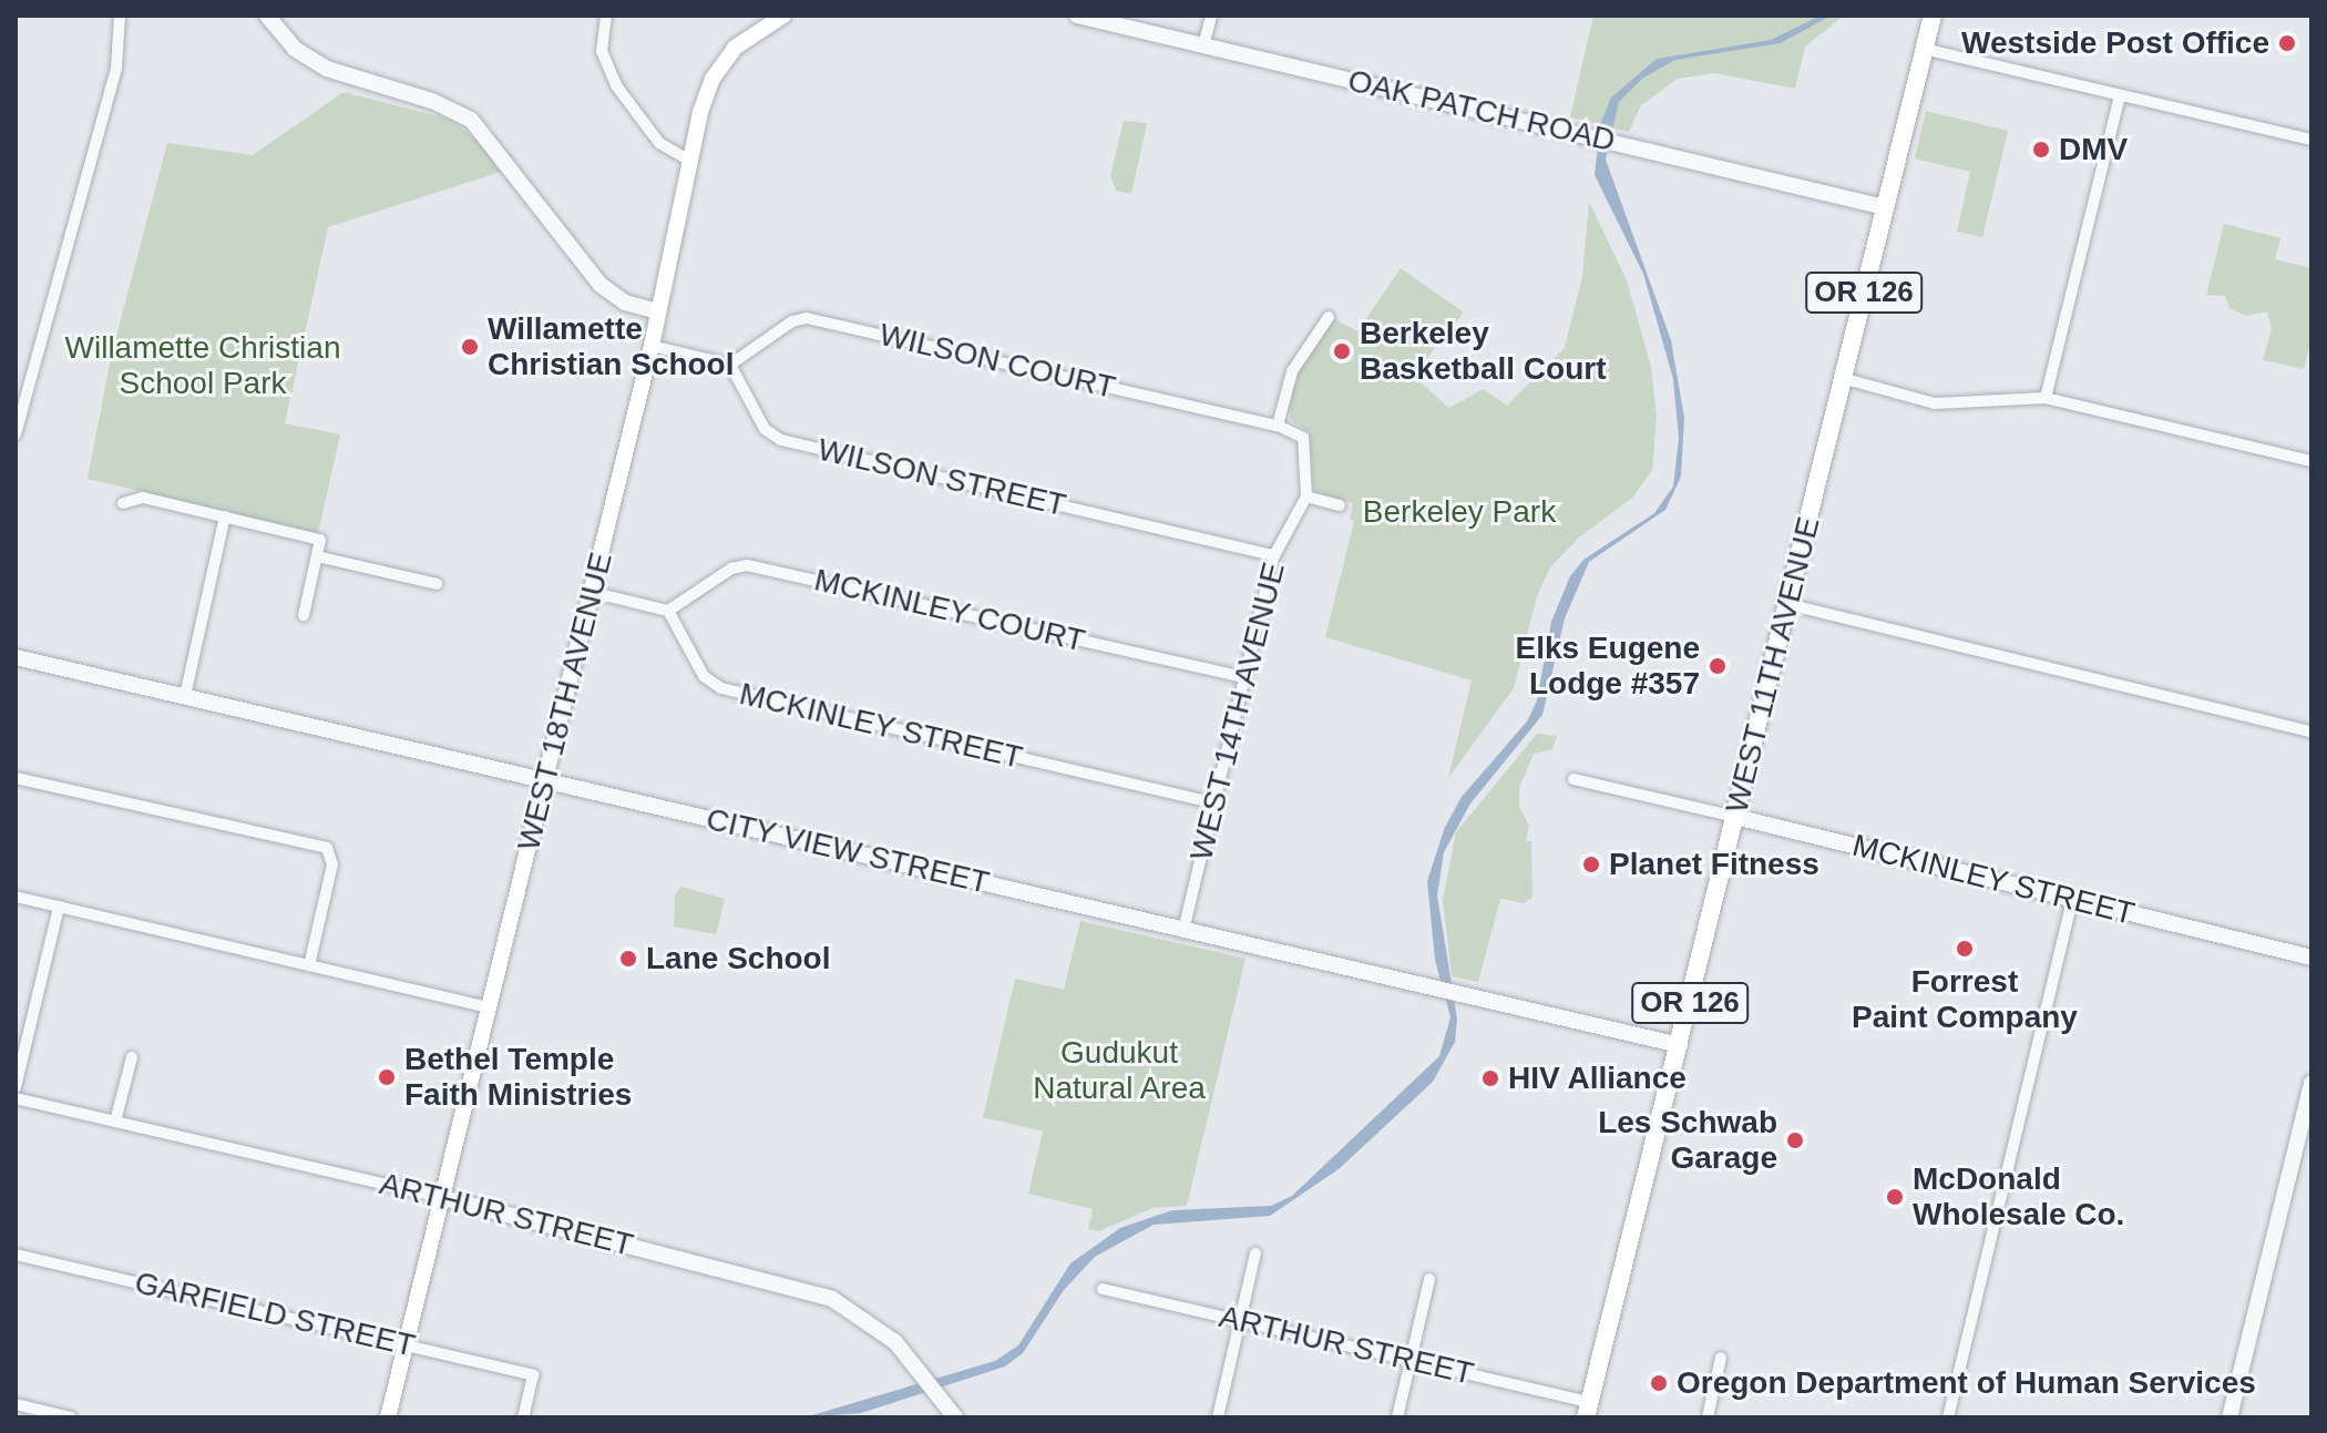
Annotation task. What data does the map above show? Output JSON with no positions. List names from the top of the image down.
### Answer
{
  "streets": {
    "main road": ["OR 126", "WEST 11TH AVENUE", "WEST 18TH AVENUE"],
    "street": [
      "OAK PATCH ROAD",
      "WILSON COURT",
      "WILSON STREET",
      "MCKINLEY COURT",
      "WEST 14TH AVENUE",
      "MCKINLEY STREET",
      "CITY VIEW STREET",
      "ARTHUR STREET",
      "GARFIELD STREET"
    ]
  },
  "crossings": [
    ["OAK PATCH ROAD", "WEST 11TH AVENUE"],
    ["WILSON COURT", "WILSON STREET"],
    ["WILSON STREET", "WEST 14TH AVENUE"],
    ["MCKINLEY COURT", "WEST 14TH AVENUE"],
    ["MCKINLEY COURT", "MCKINLEY STREET"],
    ["WEST 11TH AVENUE", "MCKINLEY STREET"],
    ["WEST 11TH AVENUE", "CITY VIEW STREET"],
    ["WEST 11TH AVENUE", "ARTHUR STREET"],
    ["WEST 18TH AVENUE", "CITY VIEW STREET"],
    ["WEST 18TH AVENUE", "ARTHUR STREET"],
    ["WEST 18TH AVENUE", "GARFIELD STREET"],
    ["WEST 14TH AVENUE", "MCKINLEY STREET"],
    ["WEST 14TH AVENUE", "CITY VIEW STREET"]
  ],
  "parks": ["Willamette Christian School Park", "Berkeley Park", "Gudukut Natural Area"],
  "places": [
    "Westside Post Office",
    "DMV",
    "Willamette Christian School",
    "Berkeley Basketball Court",
    "Elks Eugene Lodge #357",
    "Planet Fitness",
    "Forrest Paint Company",
    "Lane School",
    "Bethel Temple Faith Ministries",
    "HIV Alliance",
    "Les Schwab Garage",
    "McDonald Wholesale Co.",
    "Oregon Department of Human Services"
  ]
}
